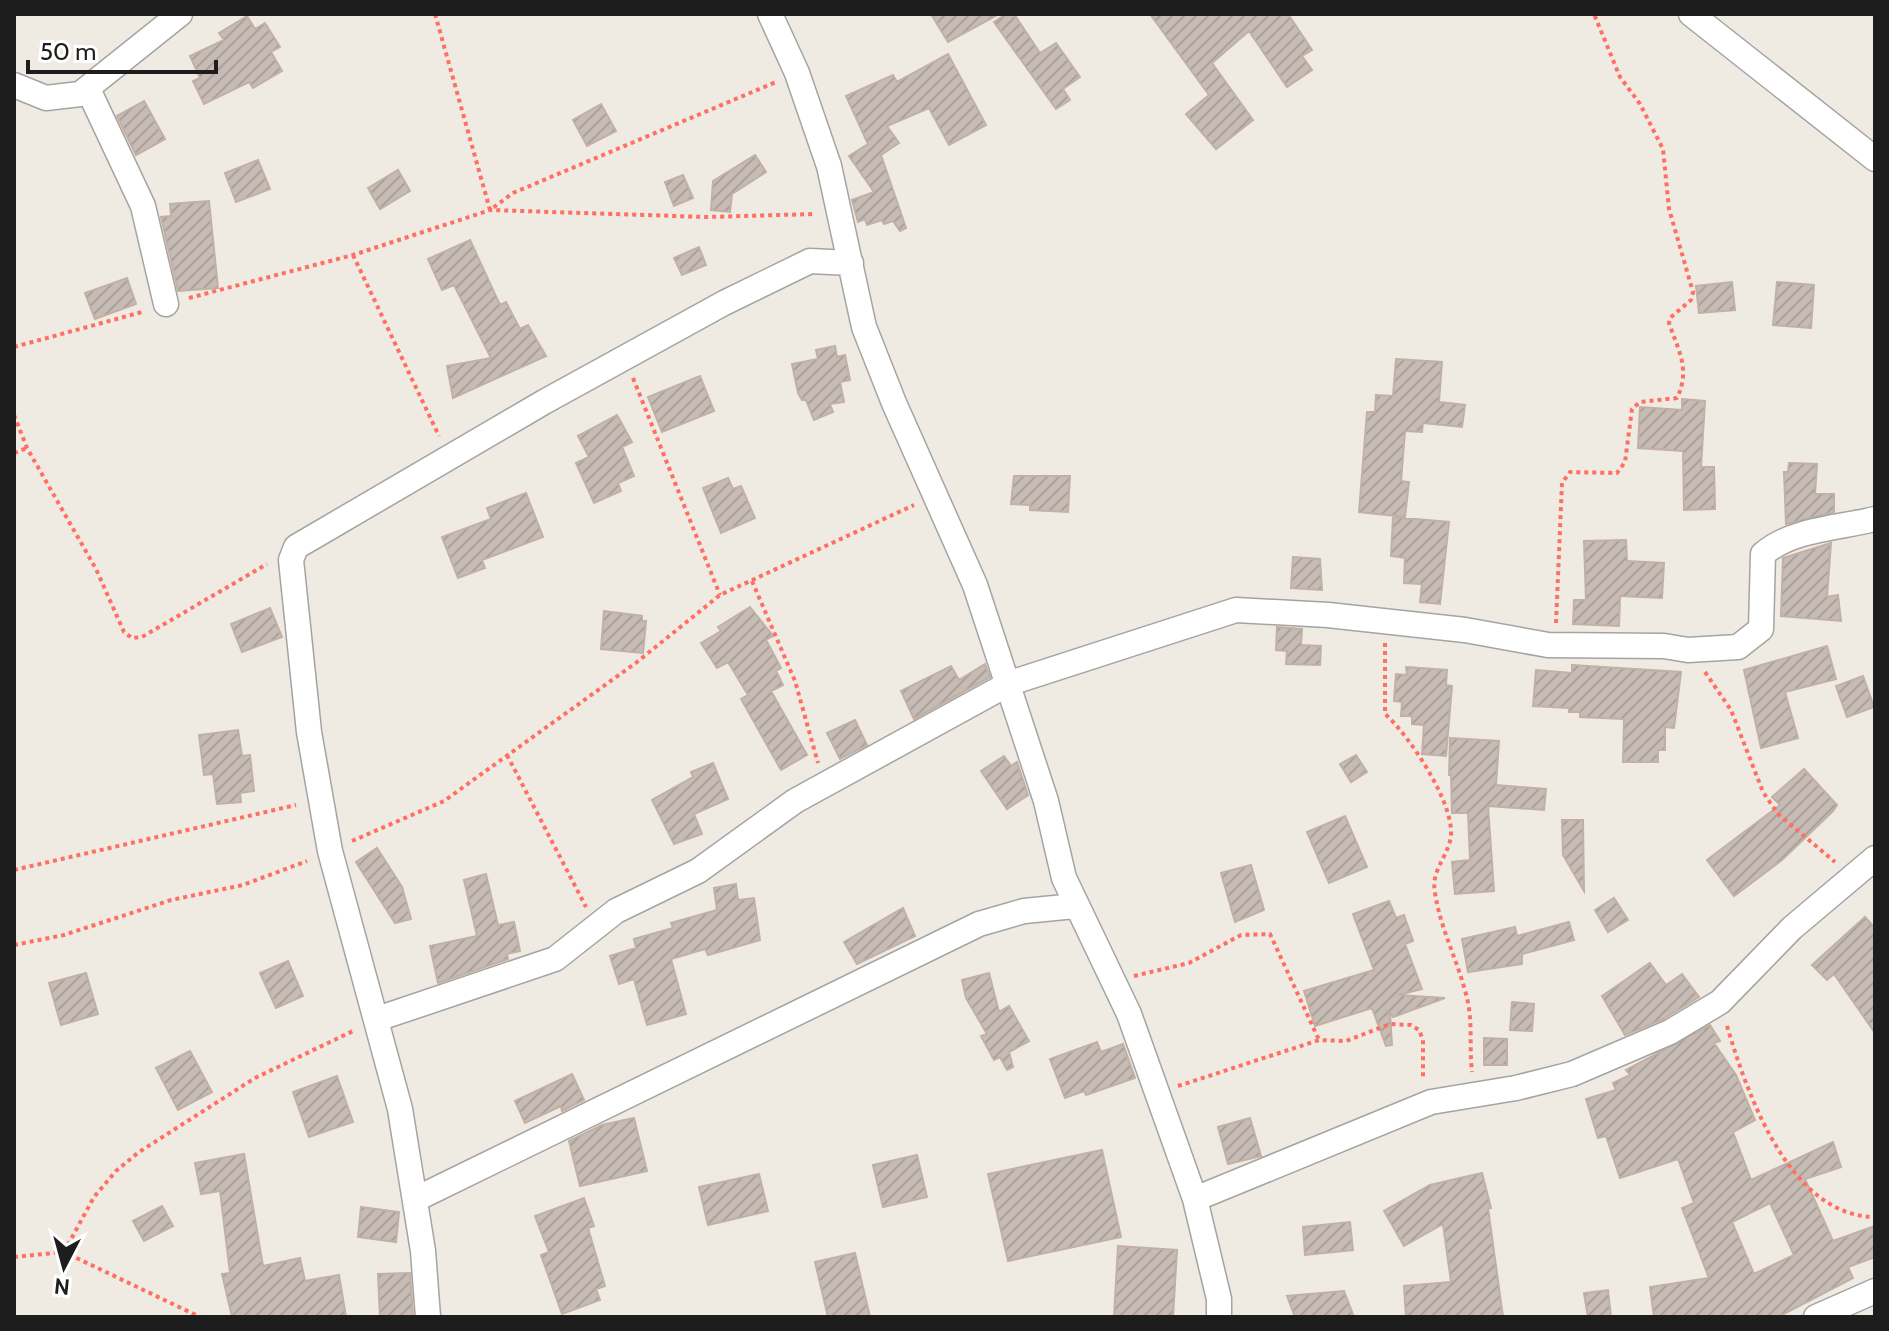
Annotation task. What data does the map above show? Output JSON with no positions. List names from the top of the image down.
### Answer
{
  "scale_bar": "50 m",
  "north": "bottom"
}
